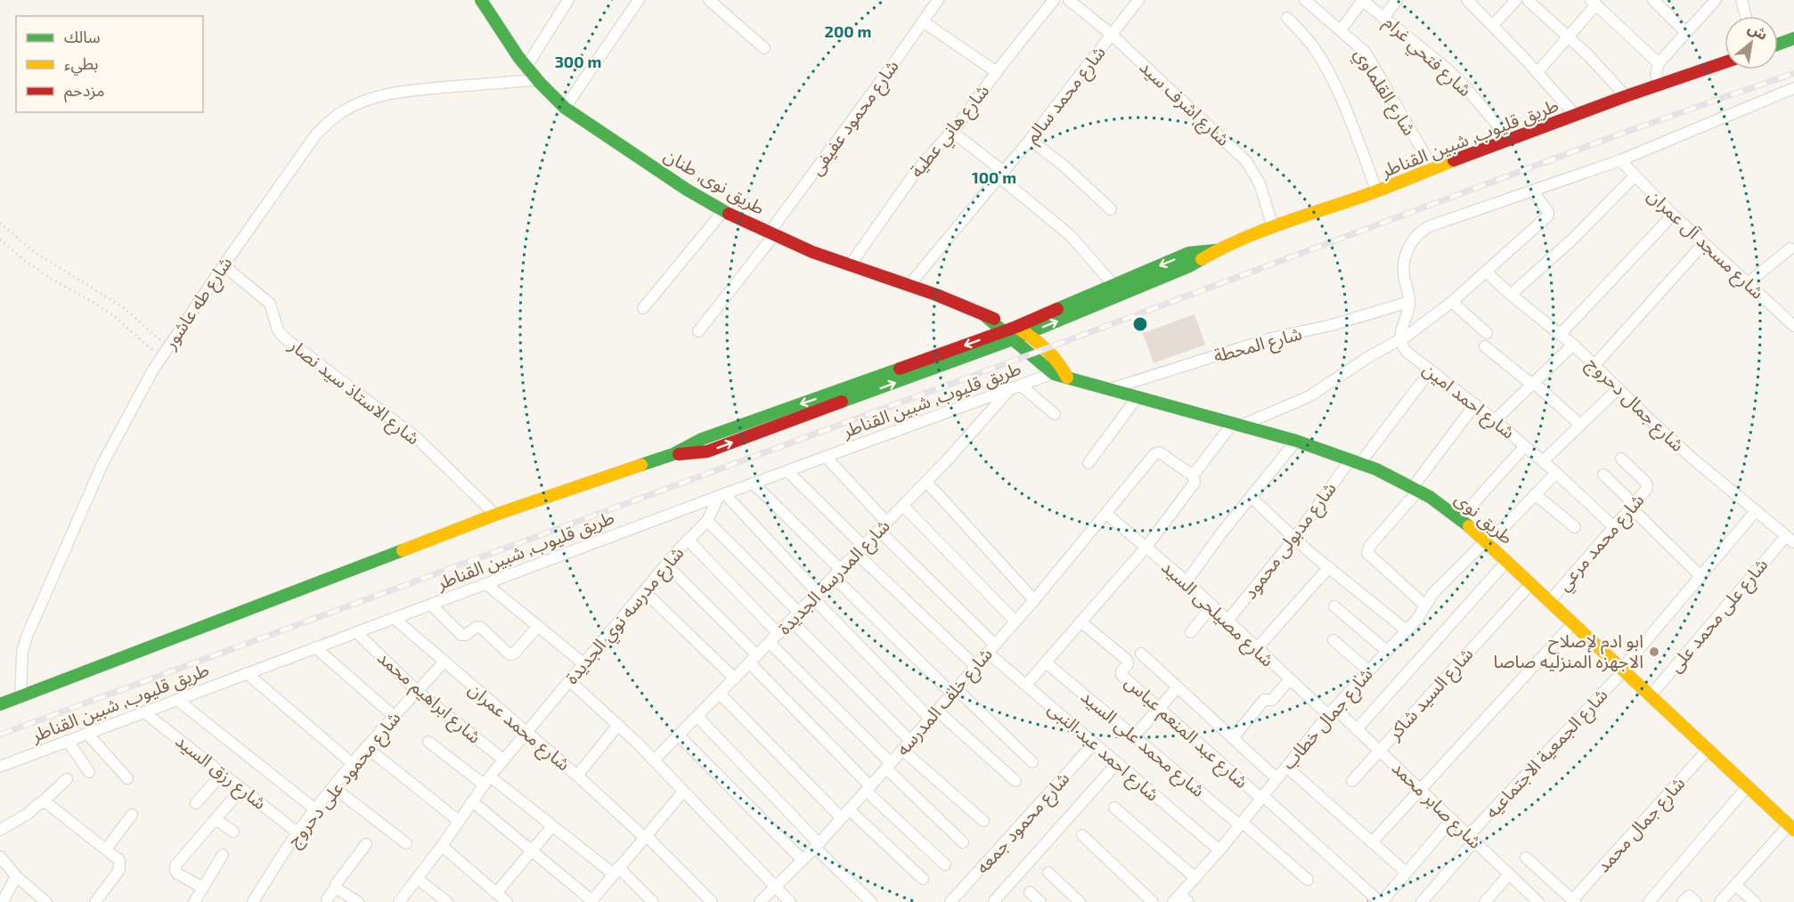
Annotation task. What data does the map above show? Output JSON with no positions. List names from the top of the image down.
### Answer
{
  "streets": {
    "main road": ["طريق قليوب, شبين القناطر", "طريق نوى, طنان", "طريق نوى"],
    "street": [
      "شارع فتحي غرام",
      "شارع القلماوي",
      "شارع محمد سالم",
      "شارع اشرف سيد",
      "شارع محمود عفيفى",
      "شارع هاني عطية",
      "شارع مسجد آل عمران",
      "شارع طه عاشور",
      "شارع المحطة",
      "شارع الاستاذ سيد نصار",
      "شارع احمد امين",
      "شارع جمال دحروج",
      "شارع مدبولى محمود",
      "شارع محمد مرعي",
      "شارع المدرسه الجديدة",
      "شارع مصيلحى السيد",
      "شارع مدرسه نوي الجديدة",
      "شارع على محمد على",
      "شارع السيد شاكر",
      "شارع ابراهيم محمد",
      "شارع خلف المدرسه",
      "شارع جمال خطاب",
      "شارع محمد عمران",
      "شارع عبد المنعم عباس",
      "شارع محمد على السيد",
      "شارع احمد عبد النبى",
      "شارع الجمعية الاجتماعيه",
      "شارع رزق السيد",
      "شارع محمود على دحروج",
      "شارع صابر محمد",
      "شارع محمود جمعه",
      "شارع جمال محمد"
    ]
  },
  "crossings": [
    ["شارع فتحي غرام", "طريق قليوب, شبين القناطر"],
    ["شارع القلماوي", "طريق قليوب, شبين القناطر"],
    ["شارع محمد سالم", "شارع اشرف سيد"],
    ["شارع محمد سالم", "طريق نوى, طنان"],
    ["شارع اشرف سيد", "طريق قليوب, شبين القناطر"],
    ["شارع محمود عفيفى", "طريق نوى, طنان"],
    ["شارع هاني عطية", "طريق نوى, طنان"],
    ["طريق قليوب, شبين القناطر", "طريق نوى, طنان"],
    ["طريق قليوب, شبين القناطر", "شارع طه عاشور"],
    ["طريق قليوب, شبين القناطر", "شارع الاستاذ سيد نصار"],
    ["طريق قليوب, شبين القناطر", "طريق نوى"],
    ["طريق قليوب, شبين القناطر", "شارع المدرسه الجديدة"],
    ["طريق قليوب, شبين القناطر", "شارع مدرسه نوي الجديدة"],
    ["طريق قليوب, شبين القناطر", "شارع ابراهيم محمد"],
    ["طريق قليوب, شبين القناطر", "شارع محمد عمران"],
    ["طريق قليوب, شبين القناطر", "شارع احمد عبد النبى"],
    ["طريق قليوب, شبين القناطر", "شارع رزق السيد"],
    ["طريق نوى, طنان", "شارع طه عاشور"],
    ["طريق نوى, طنان", "طريق نوى"],
    ["شارع طه عاشور", "شارع الاستاذ سيد نصار"],
    ["شارع المحطة", "طريق نوى"],
    ["شارع احمد امين", "شارع مدبولى محمود"],
    ["شارع احمد امين", "شارع محمد مرعي"],
    ["شارع احمد امين", "شارع جمال خطاب"],
    ["شارع جمال دحروج", "شارع على محمد على"],
    ["شارع جمال دحروج", "شارع الجمعية الاجتماعيه"],
    ["طريق نوى", "شارع مدبولى محمود"],
    ["طريق نوى", "شارع محمد مرعي"],
    ["طريق نوى", "شارع على محمد على"],
    ["طريق نوى", "شارع السيد شاكر"],
    ["طريق نوى", "شارع جمال خطاب"],
    ["طريق نوى", "شارع الجمعية الاجتماعيه"],
    ["طريق نوى", "شارع جمال محمد"],
    ["شارع مدبولى محمود", "شارع مصيلحى السيد"],
    ["شارع المدرسه الجديدة", "شارع احمد عبد النبى"],
    ["شارع مصيلحى السيد", "شارع خلف المدرسه"],
    ["شارع مصيلحى السيد", "شارع جمال خطاب"],
    ["شارع مصيلحى السيد", "شارع صابر محمد"],
    ["شارع مدرسه نوي الجديدة", "شارع ابراهيم محمد"],
    ["شارع مدرسه نوي الجديدة", "شارع محمد عمران"],
    ["شارع السيد شاكر", "شارع صابر محمد"],
    ["شارع ابراهيم محمد", "شارع محمود على دحروج"],
    ["شارع خلف المدرسه", "شارع احمد عبد النبى"],
    ["شارع جمال خطاب", "شارع عبد المنعم عباس"],
    ["شارع جمال خطاب", "شارع محمد على السيد"],
    ["شارع جمال خطاب", "شارع احمد عبد النبى"],
    ["شارع جمال خطاب", "شارع صابر محمد"],
    ["شارع محمد عمران", "شارع محمود على دحروج"],
    ["شارع احمد عبد النبى", "شارع محمود جمعه"],
    ["شارع الجمعية الاجتماعيه", "شارع صابر محمد"],
    ["شارع رزق السيد", "شارع محمود على دحروج"]
  ],
  "places": ["ابو ادم لإصلاح الاجهزه المنزليه صاصا"],
  "legend": ["سالك", "بطيء", "مزدحم"],
  "north": "top right",
  "rings": ["200 m", "300 m", "100 m"]
}
